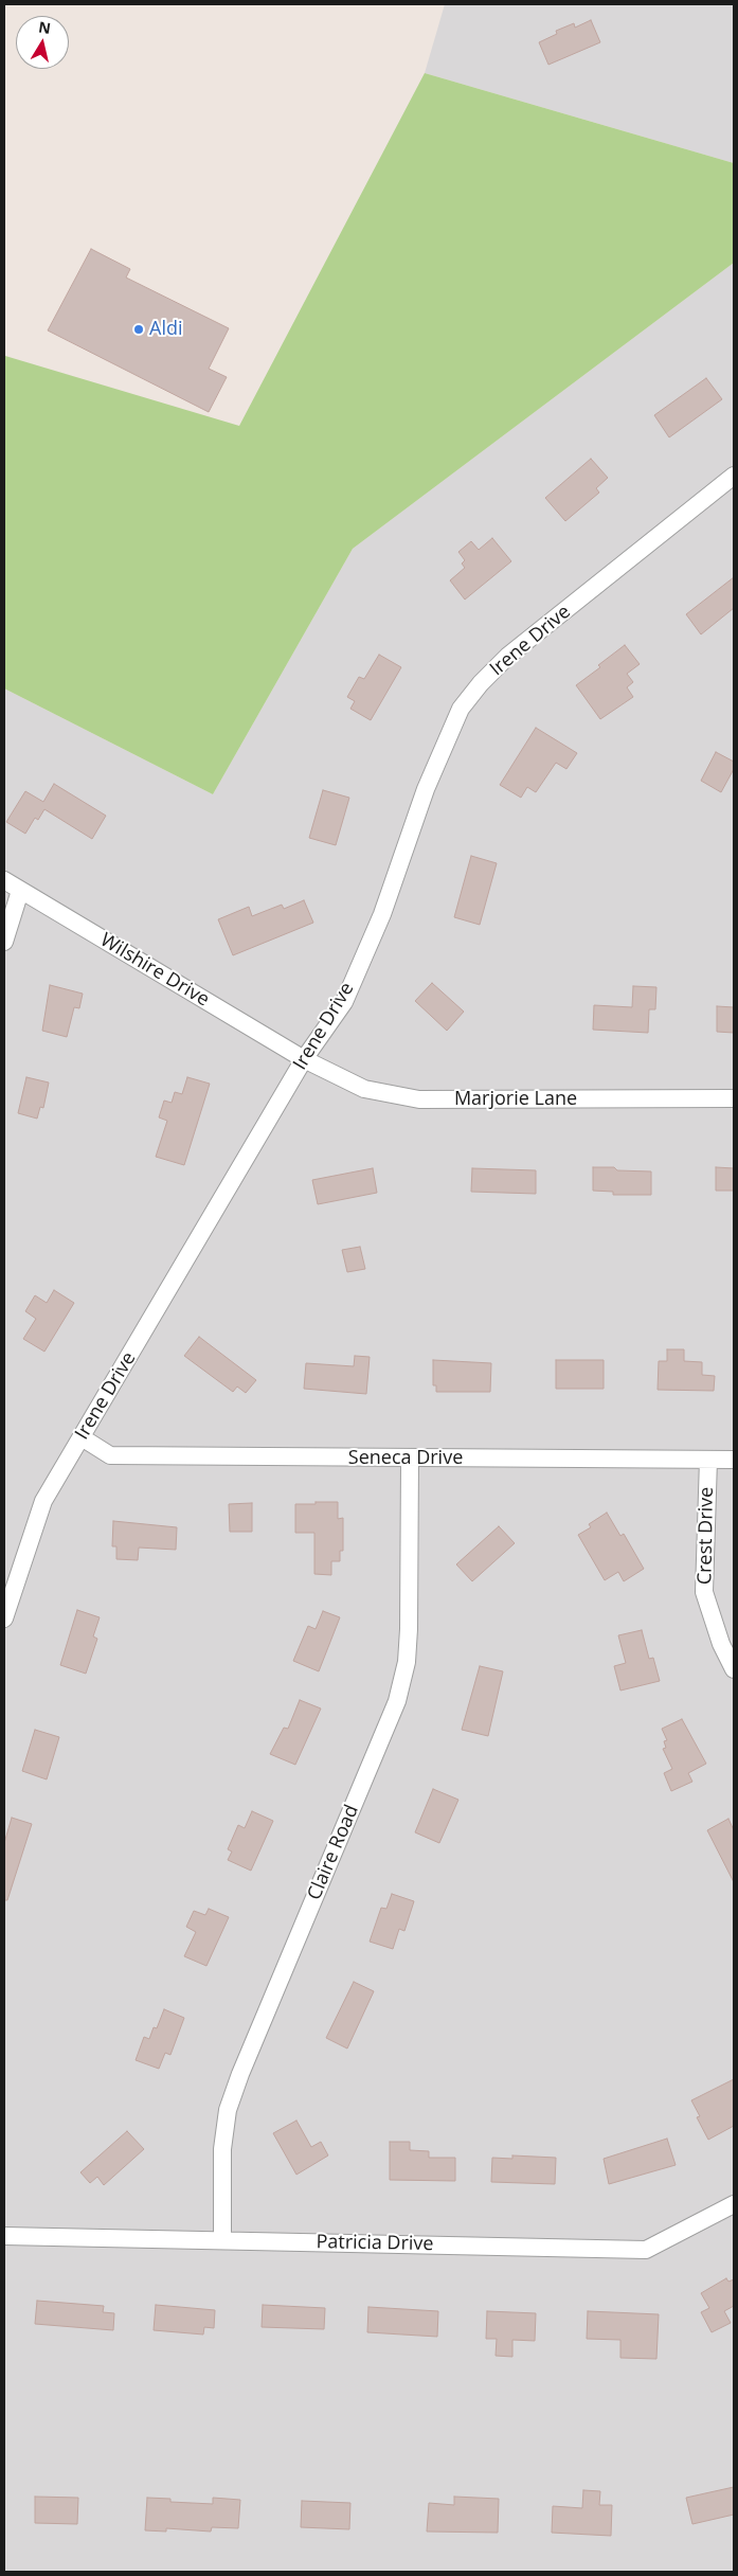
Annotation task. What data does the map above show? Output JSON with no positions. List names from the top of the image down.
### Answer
{
  "streets": {
    "street": [
      "Irene Drive",
      "Wilshire Drive",
      "Marjorie Lane",
      "Seneca Drive",
      "Crest Drive",
      "Claire Road",
      "Patricia Drive"
    ]
  },
  "crossings": [
    ["Irene Drive", "Wilshire Drive"],
    ["Irene Drive", "Marjorie Lane"],
    ["Irene Drive", "Seneca Drive"],
    ["Wilshire Drive", "Marjorie Lane"],
    ["Seneca Drive", "Crest Drive"],
    ["Seneca Drive", "Claire Road"],
    ["Claire Road", "Patricia Drive"]
  ],
  "places": ["Aldi"],
  "north": "top"
}
